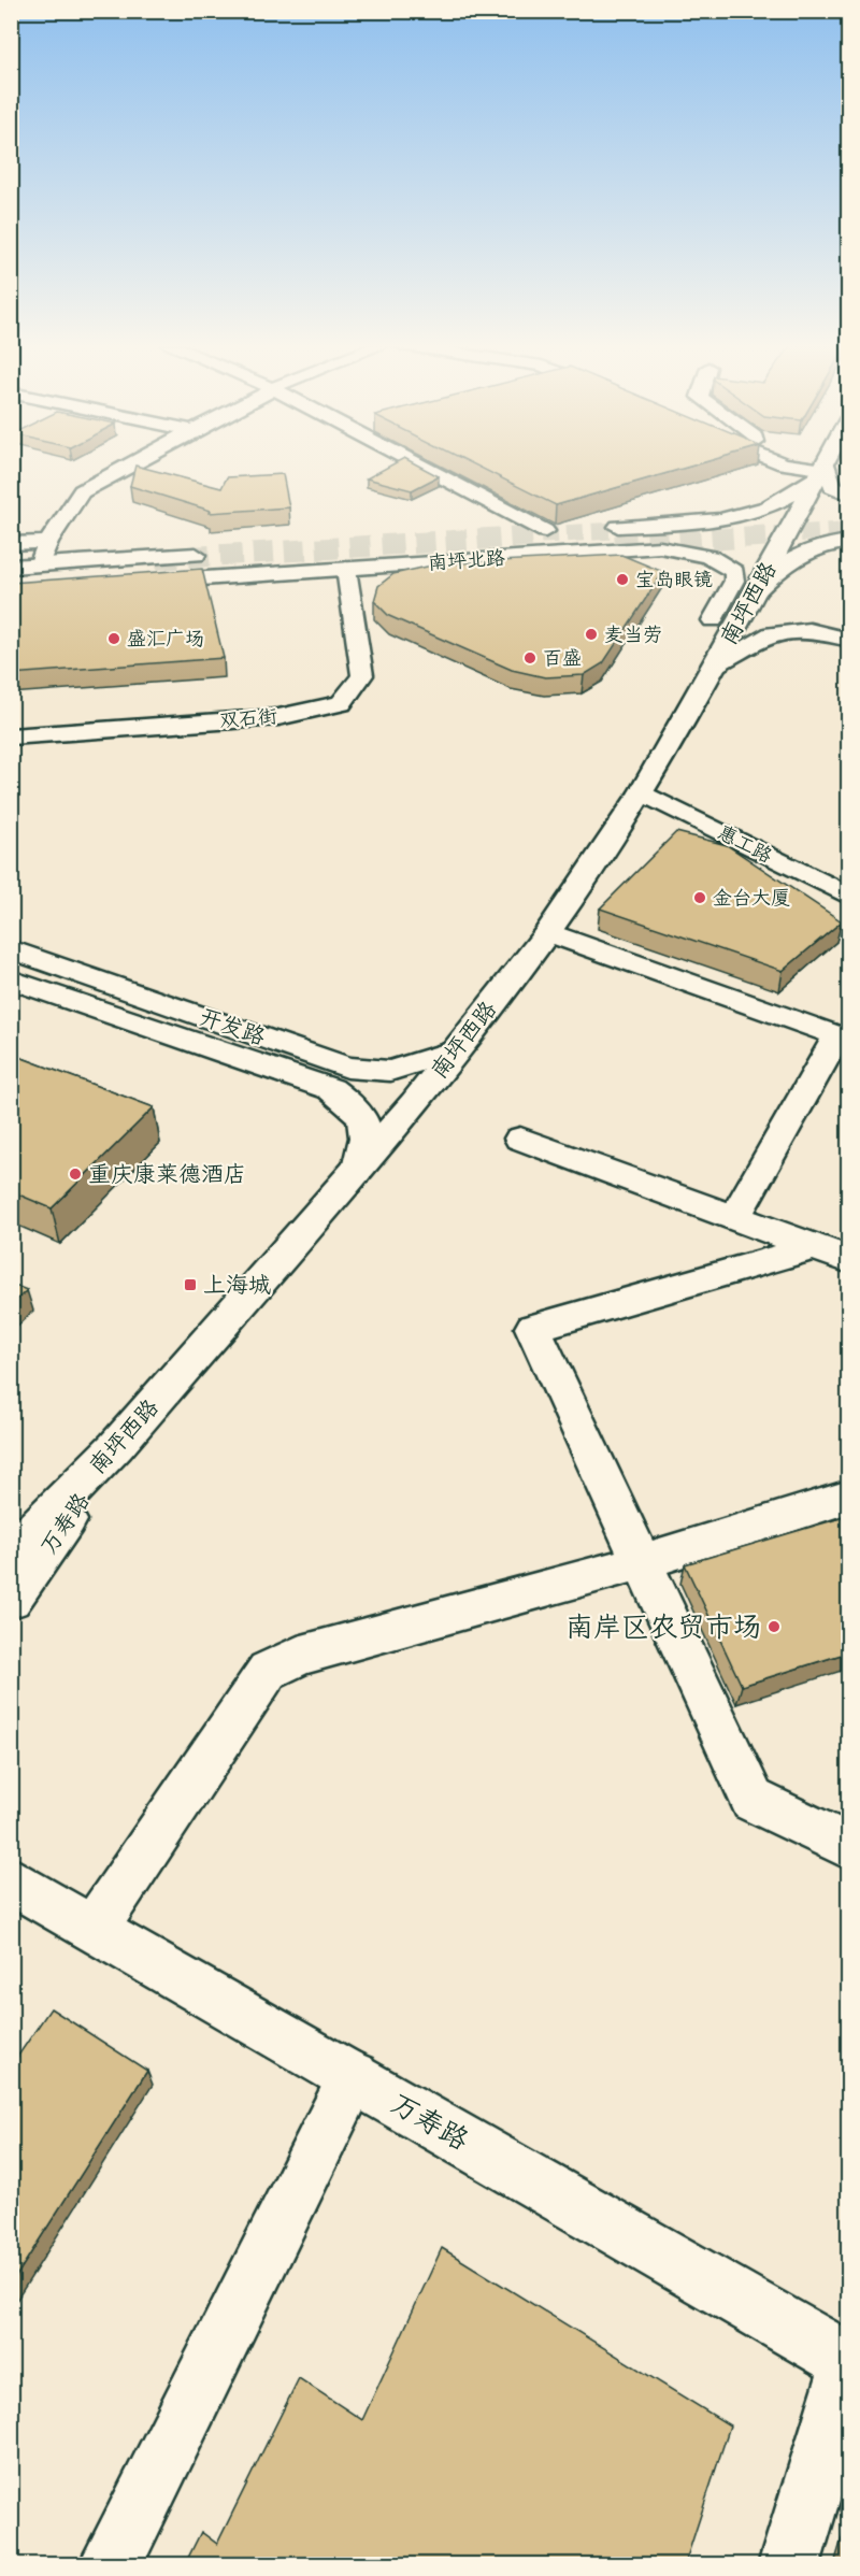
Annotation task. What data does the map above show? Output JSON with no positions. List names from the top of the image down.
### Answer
{
  "streets": {
    "street": [
      "南坪北路",
      "南坪西路",
      "双石街",
      "惠工路",
      "开发路",
      "万寿路"
    ]
  },
  "crossings": [
    ["南坪北路", "双石街"],
    ["南坪西路", "惠工路"],
    ["南坪西路", "开发路"],
    ["南坪西路", "万寿路"]
  ],
  "places": {
    "other": [
      "宝岛眼镜",
      "麦当劳",
      "盛汇广场",
      "百盛",
      "金台大厦",
      "重庆康莱德酒店",
      "南岸区农贸市场"
    ],
    "transit": ["上海城"]
  }
}
